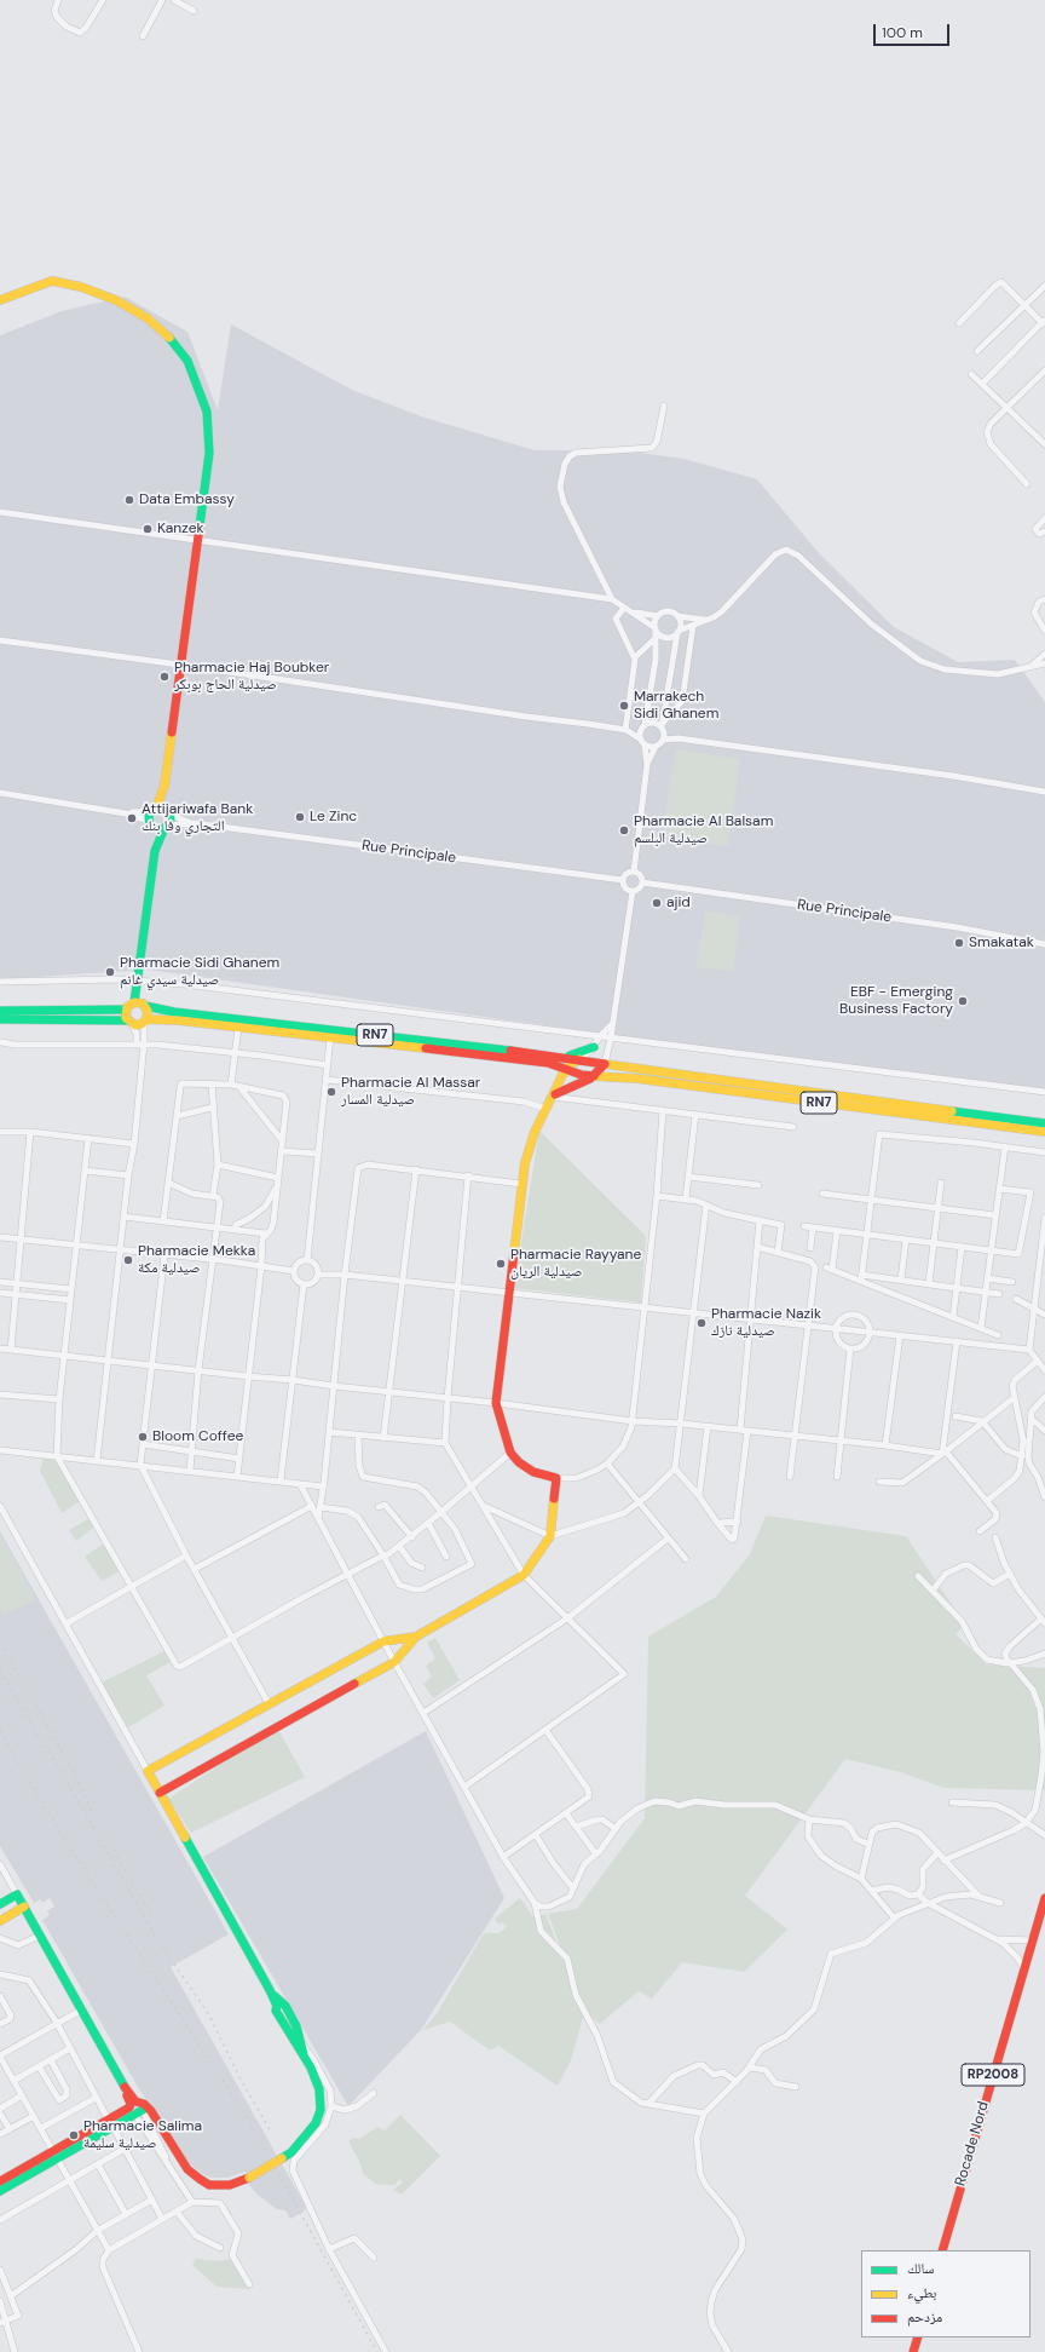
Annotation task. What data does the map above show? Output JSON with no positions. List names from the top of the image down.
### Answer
{
  "streets": {
    "main road": ["RN7", "RP2008", "Rocade Nord"],
    "street": ["Rue Principale"]
  },
  "places": [
    "Data Embassy",
    "Kanzek",
    "Pharmacie Haj Boubker صيدلية الحاج بوبكر",
    "Marrakech Sidi Ghanem",
    "Le Zinc",
    "Attijariwafa Bank التجاري وفا بنك",
    "Pharmacie Al Balsam صيدلية البلسم",
    "ajid",
    "Smakatak",
    "Pharmacie Sidi Ghanem صيدلية سيدي غانم",
    "EBF - Emerging Business Factory",
    "Pharmacie Al Massar صيدلية المسار",
    "Pharmacie Mekka صيدلية مكة",
    "Pharmacie Rayyane صيدلية الريان",
    "Pharmacie Nazik صيدلية نازك",
    "Bloom Coffee",
    "Pharmacie Salima صيدلية سليمة"
  ],
  "legend": ["سالك", "بطيء", "مزدحم"],
  "scale_bar": "100 m"
}
